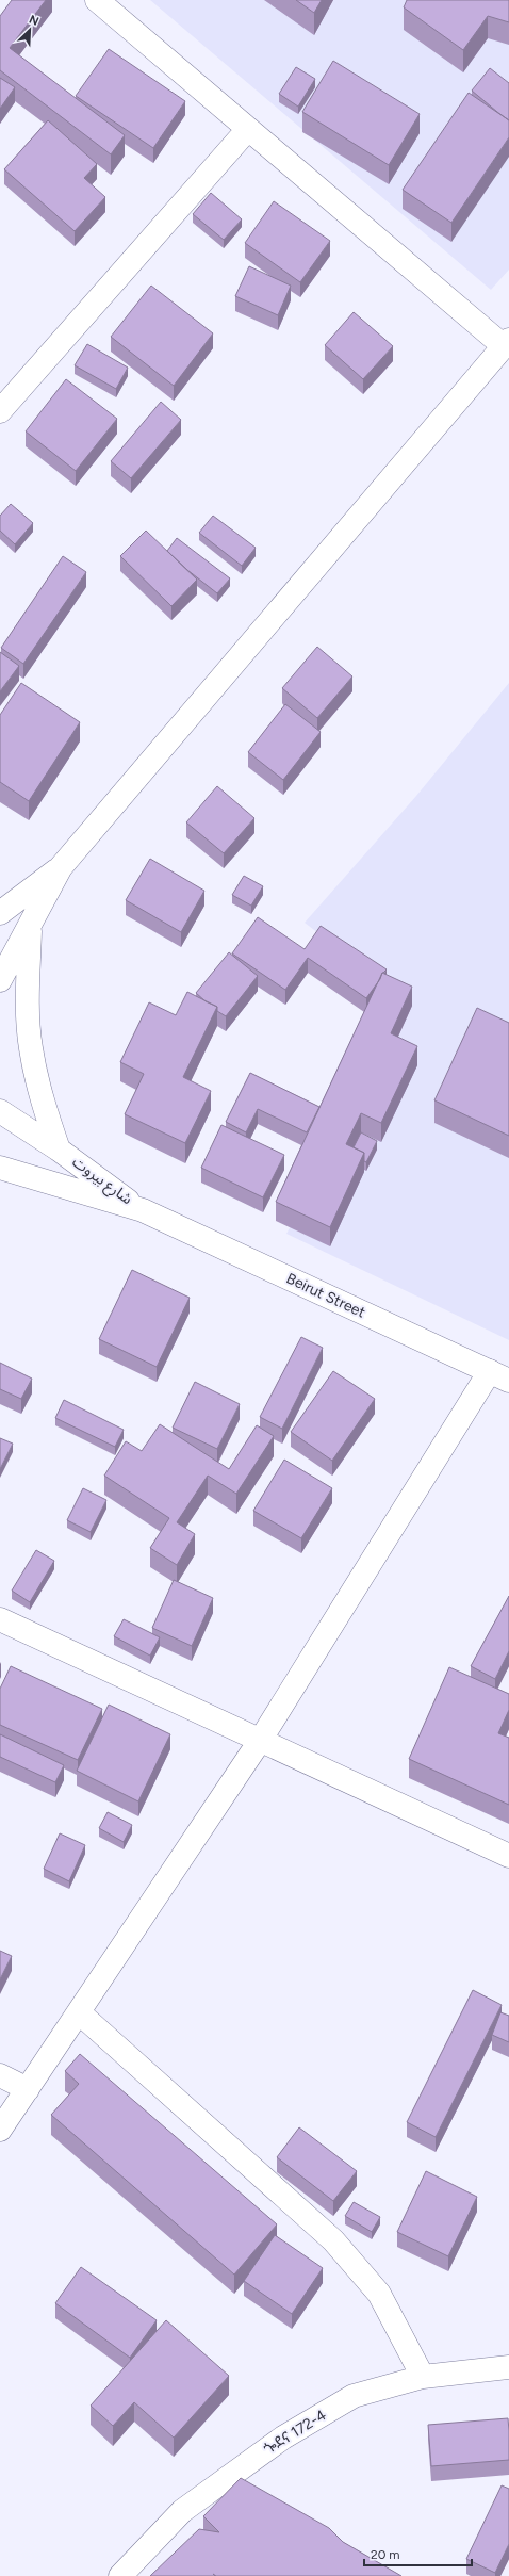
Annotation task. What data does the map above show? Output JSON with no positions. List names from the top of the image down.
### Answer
{
  "streets": {
    "street": ["شارع بيروت", "Beirut Street", "ጐደና 172-4"]
  },
  "crossings": [
    ["شارع بيروت", "Beirut Street"]
  ],
  "scale_bar": "20 m",
  "north": "top right"
}
